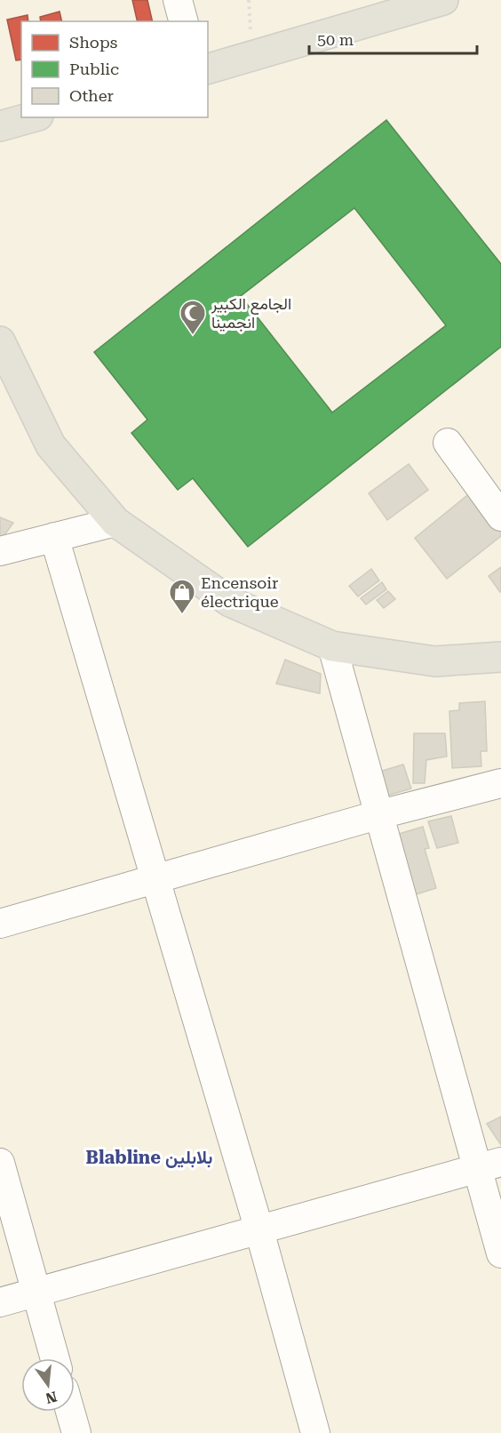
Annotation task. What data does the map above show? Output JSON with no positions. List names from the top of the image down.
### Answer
{
  "districts": ["Blabline بلابلين"],
  "places": {
    "mosque": ["الجامع الكبير انجمينا"],
    "shop": ["Encensoir électrique"]
  },
  "legend": ["Shops", "Public", "Other"],
  "scale_bar": "50 m",
  "north": "bottom"
}
